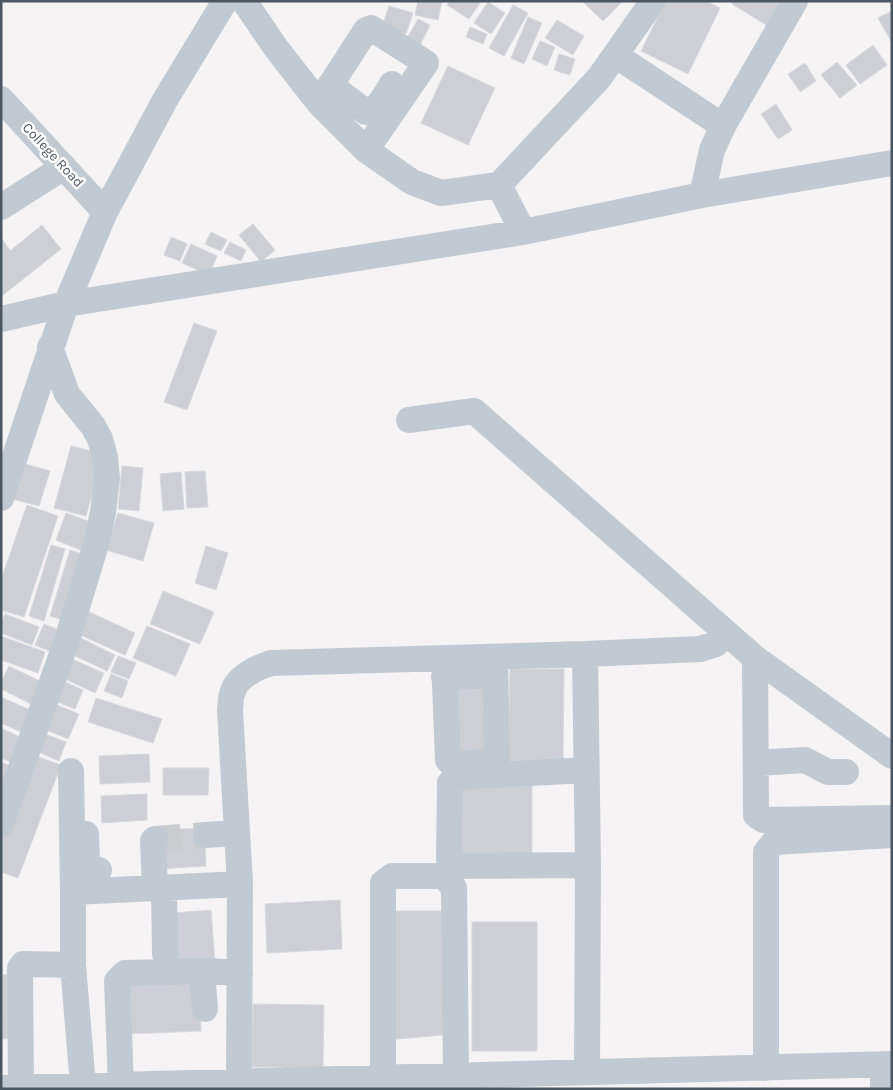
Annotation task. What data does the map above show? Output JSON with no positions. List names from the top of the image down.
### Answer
{
  "streets": {
    "street": ["College Road"]
  }
}
